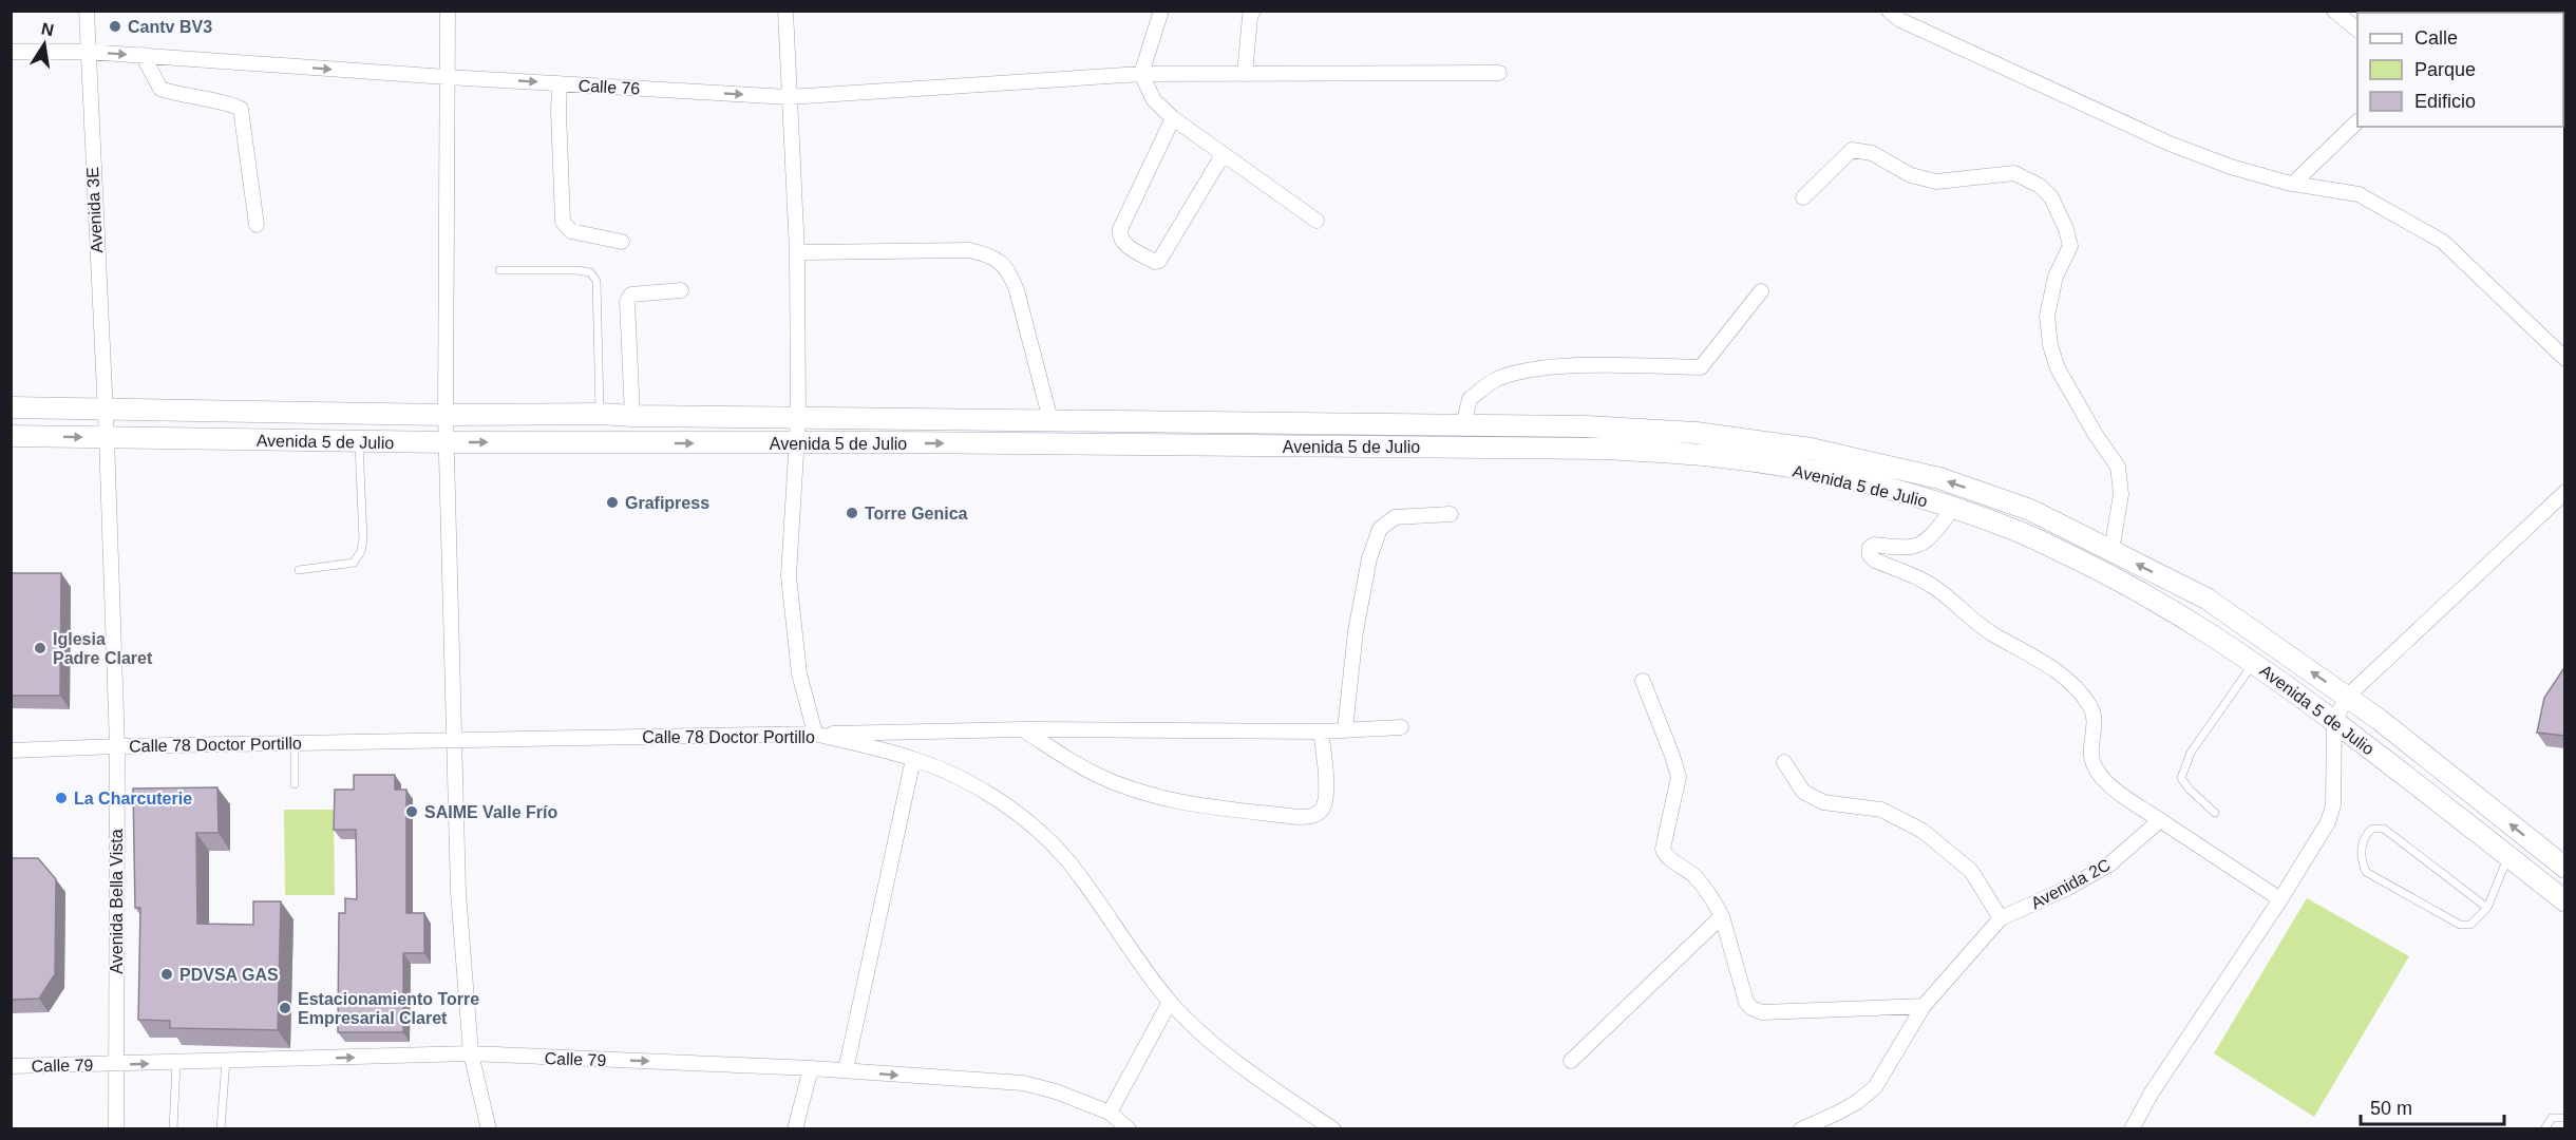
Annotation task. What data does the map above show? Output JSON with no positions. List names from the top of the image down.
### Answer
{
  "streets": {
    "main road": ["Avenida 5 de Julio"],
    "street": [
      "Calle 76",
      "Avenida 3E",
      "Calle 78 Doctor Portillo",
      "Avenida 2C",
      "Avenida Bella Vista",
      "Calle 79"
    ]
  },
  "crossings": [
    ["Calle 76", "Avenida 3E"],
    ["Avenida 3E", "Avenida 5 de Julio"],
    ["Avenida 3E", "Avenida Bella Vista"],
    ["Avenida 5 de Julio", "Avenida Bella Vista"],
    ["Calle 78 Doctor Portillo", "Avenida Bella Vista"],
    ["Avenida Bella Vista", "Calle 79"]
  ],
  "one_way": ["Calle 76", "Calle 79"],
  "places": [
    "Cantv BV3",
    "Grafipress",
    "Torre Genica",
    "Iglesia Padre Claret",
    "La Charcuterie",
    "SAIME Valle Frío",
    "PDVSA GAS",
    "Estacionamiento Torre Empresarial Claret"
  ],
  "legend": ["Calle", "Parque", "Edificio"],
  "scale_bar": "50 m",
  "north": "top"
}
